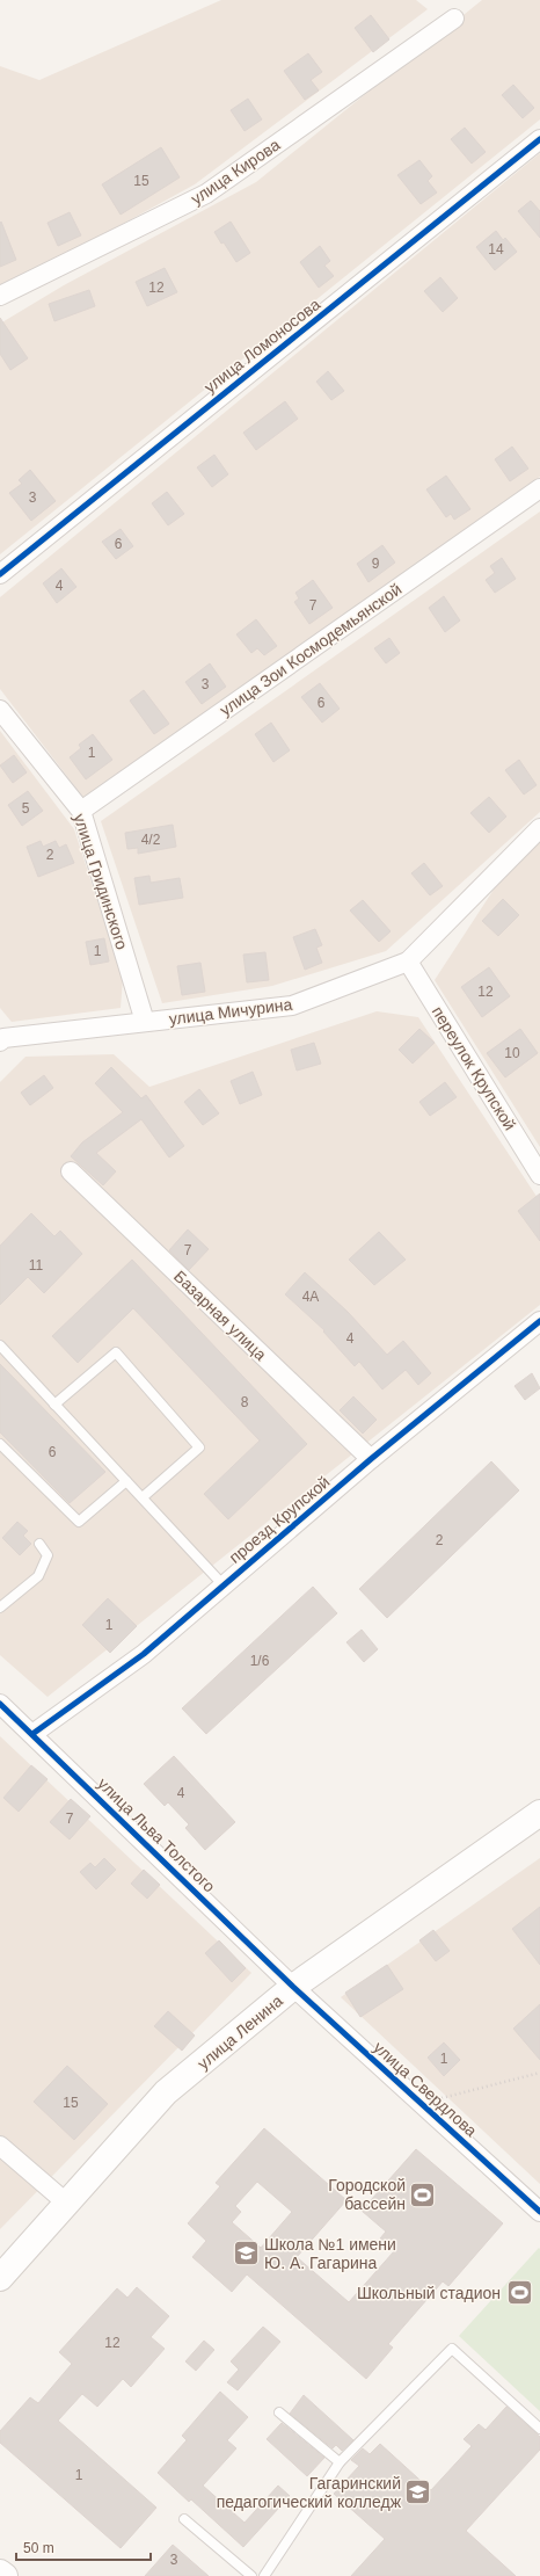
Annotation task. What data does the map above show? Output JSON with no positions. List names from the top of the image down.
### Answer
{
  "streets": {
    "main road": ["улица Ленина"],
    "street": [
      "улица Кирова",
      "улица Ломоносова",
      "улица Зои Космодемьянской",
      "улица Гридинского",
      "улица Мичурина",
      "переулок Крупской",
      "Базарная улица",
      "проезд Крупской",
      "улица Льва Толстого",
      "улица Свердлова"
    ]
  },
  "crossings": [
    ["улица Зои Космодемьянской", "улица Гридинского"],
    ["улица Гридинского", "улица Мичурина"],
    ["улица Мичурина", "переулок Крупской"],
    ["Базарная улица", "проезд Крупской"],
    ["проезд Крупской", "улица Льва Толстого"],
    ["улица Льва Толстого", "улица Ленина"],
    ["улица Льва Толстого", "улица Свердлова"],
    ["улица Ленина", "улица Свердлова"]
  ],
  "places": {
    "sports": ["Городской бассейн", "Школьный стадион"],
    "school or university": ["Школа №1 имени Ю. А. Гагарина", "Гагаринский педагогический колледж"]
  },
  "house_numbers": [
    "15",
    "14",
    "12",
    "3",
    "6",
    "9",
    "4",
    "7",
    "3",
    "6",
    "1",
    "5",
    "4/2",
    "2",
    "1",
    "12",
    "10",
    "7",
    "11",
    "4А",
    "4",
    "8",
    "6",
    "2",
    "1",
    "1/6",
    "4",
    "7",
    "1",
    "15",
    "12",
    "1",
    "3"
  ],
  "scale_bar": "50 m"
}
